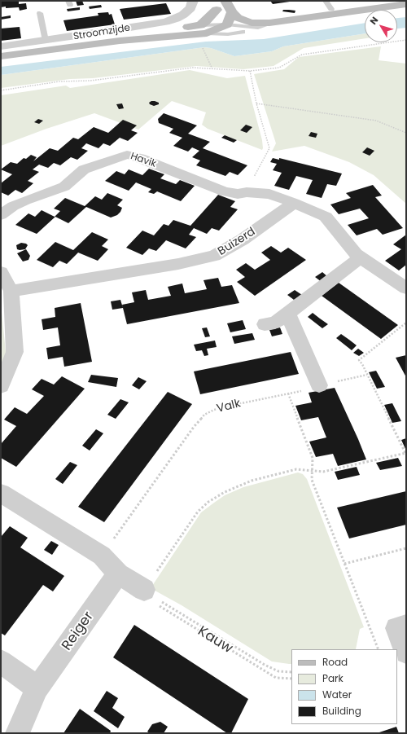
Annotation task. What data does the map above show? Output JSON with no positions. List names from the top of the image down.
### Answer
{
  "streets": {
    "street": [
      "Stroomzijde",
      "Havik",
      "Buizerd",
      "Reiger"
    ],
    "path": ["Valk", "Kauw"]
  },
  "crossings": [
    ["Havik", "Buizerd"]
  ],
  "legend": [
    "Road",
    "Park",
    "Water",
    "Building"
  ],
  "north": "top left"
}
